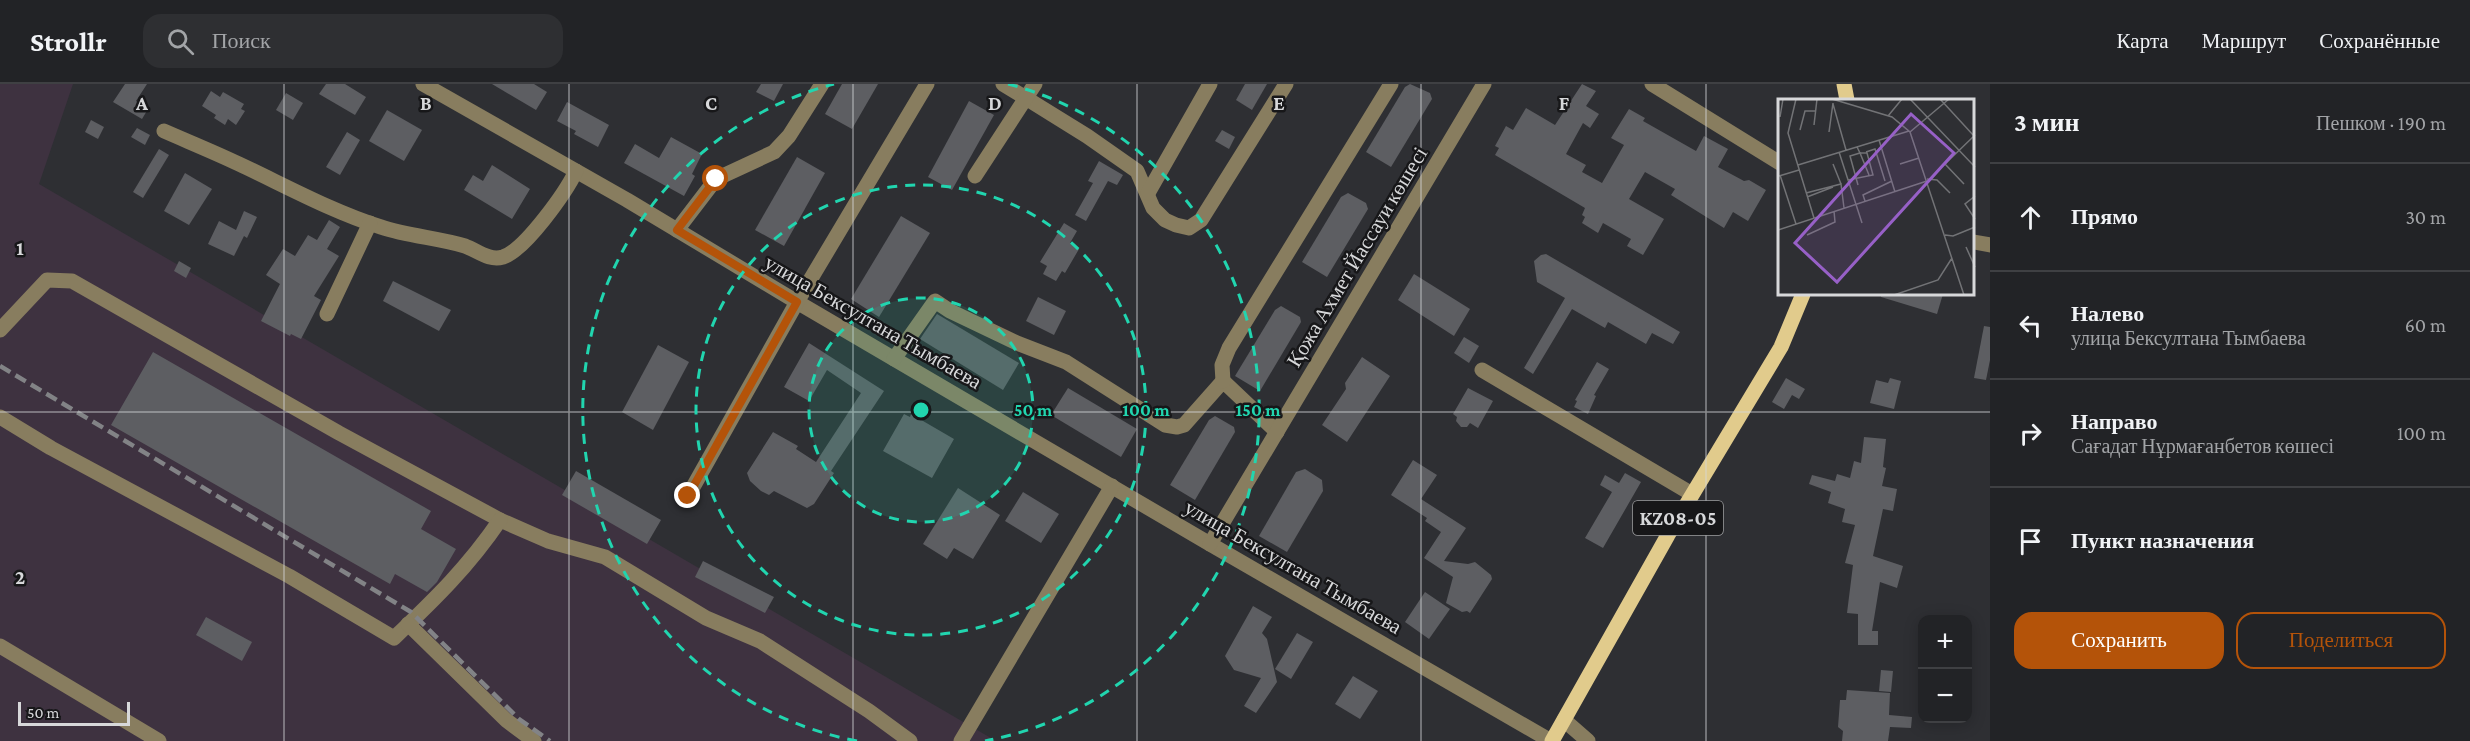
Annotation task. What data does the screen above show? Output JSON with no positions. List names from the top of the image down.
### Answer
{
  "streets": {
    "main road": ["KZ08-05"],
    "street": ["Қожа Ахмет Йассауи көшесі", "улица Бексултана Тымбаева"]
  },
  "crossings": [
    ["Қожа Ахмет Йассауи көшесі", "улица Бексултана Тымбаева"],
    ["улица Бексултана Тымбаева", "KZ08-05"]
  ],
  "scale_bar": "50 m",
  "page": {
    "header": "Strollr",
    "search": "Поиск",
    "nav": ["Карта", "Маршрут", "Сохранённые"],
    "heading": ["3 мин", "Пешком · 190 m"],
    "list": [
      ["Прямо", "30 m"],
      ["Налево", "улица Бексултана Тымбаева", "60 m"],
      ["Направо", "Сағадат Нұрмағанбетов көшесі", "100 m"],
      "Пункт назначения"
    ],
    "buttons": ["Сохранить", "Поделиться"],
    "map_buttons": ["+", "−"],
    "scale": "50 m"
  },
  "grid": {
    "columns": [
      "A",
      "B",
      "C",
      "D",
      "E",
      "F"
    ],
    "rows": ["1", "2"]
  },
  "rings": ["50 m", "100 m", "150 m"]
}
